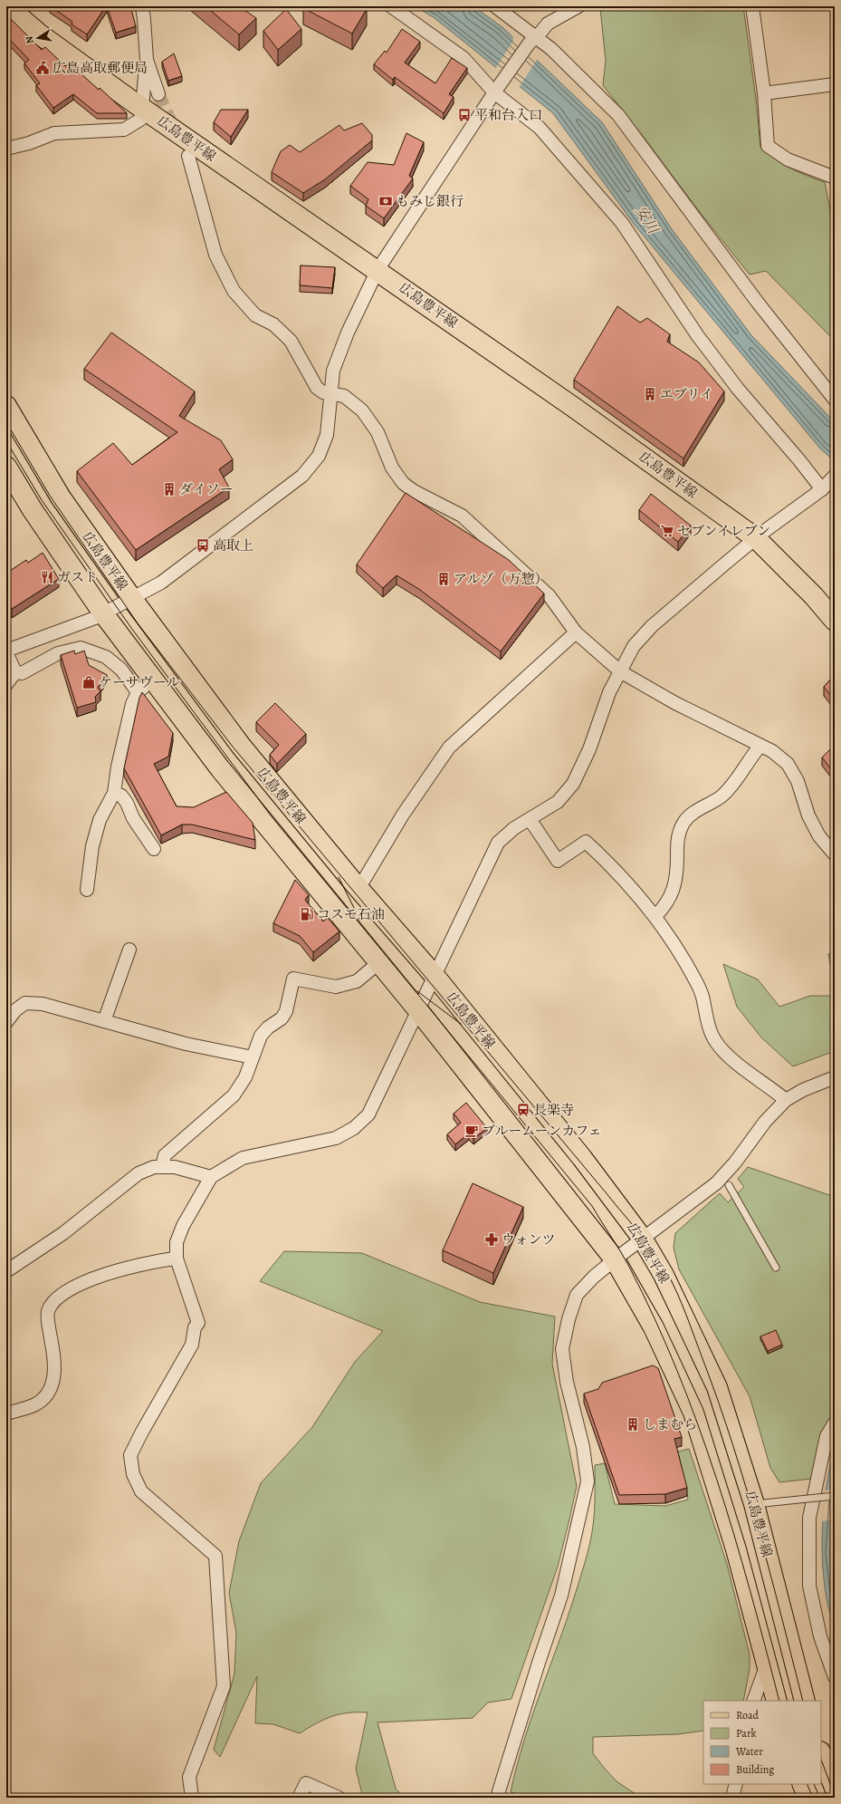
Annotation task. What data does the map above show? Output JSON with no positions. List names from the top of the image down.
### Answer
{
  "streets": {
    "main road": ["広島豊平線"]
  },
  "water": ["安川"],
  "places": {
    "public building": ["広島高取郵便局"],
    "bus stop": ["平和台入口", "高取上"],
    "bank": ["もみじ銀行"],
    "building": [
      "エブリイ",
      "ダイソー",
      "アルゾ（万惣）",
      "しまむら"
    ],
    "supermarket": ["セブンイレブン"],
    "restaurant": ["ガスト"],
    "shop": ["ケーサヴール"],
    "fuel station": ["コスモ石油"],
    "station": ["長楽寺"],
    "cafe": ["ブルームーンカフェ"],
    "pharmacy": ["ウォンツ"]
  },
  "legend": [
    "Road",
    "Park",
    "Water",
    "Building"
  ],
  "north": "left"
}
